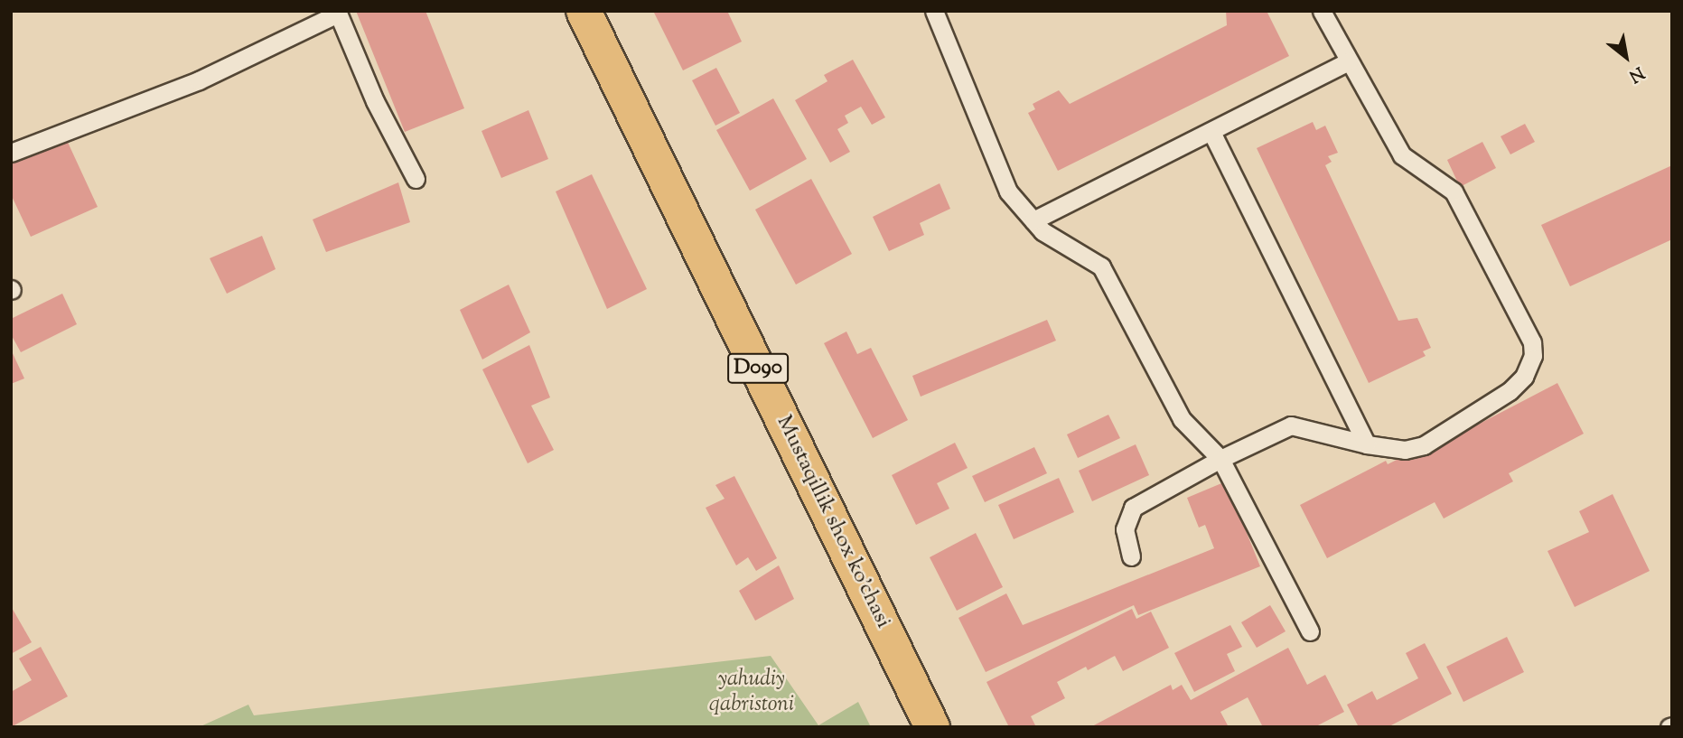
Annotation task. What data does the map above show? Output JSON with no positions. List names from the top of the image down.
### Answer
{
  "streets": {
    "main road": ["D090", "Mustaqillik shox ko'chasi"]
  },
  "parks": ["yahudiy qabristoni"],
  "north": "bottom right"
}
